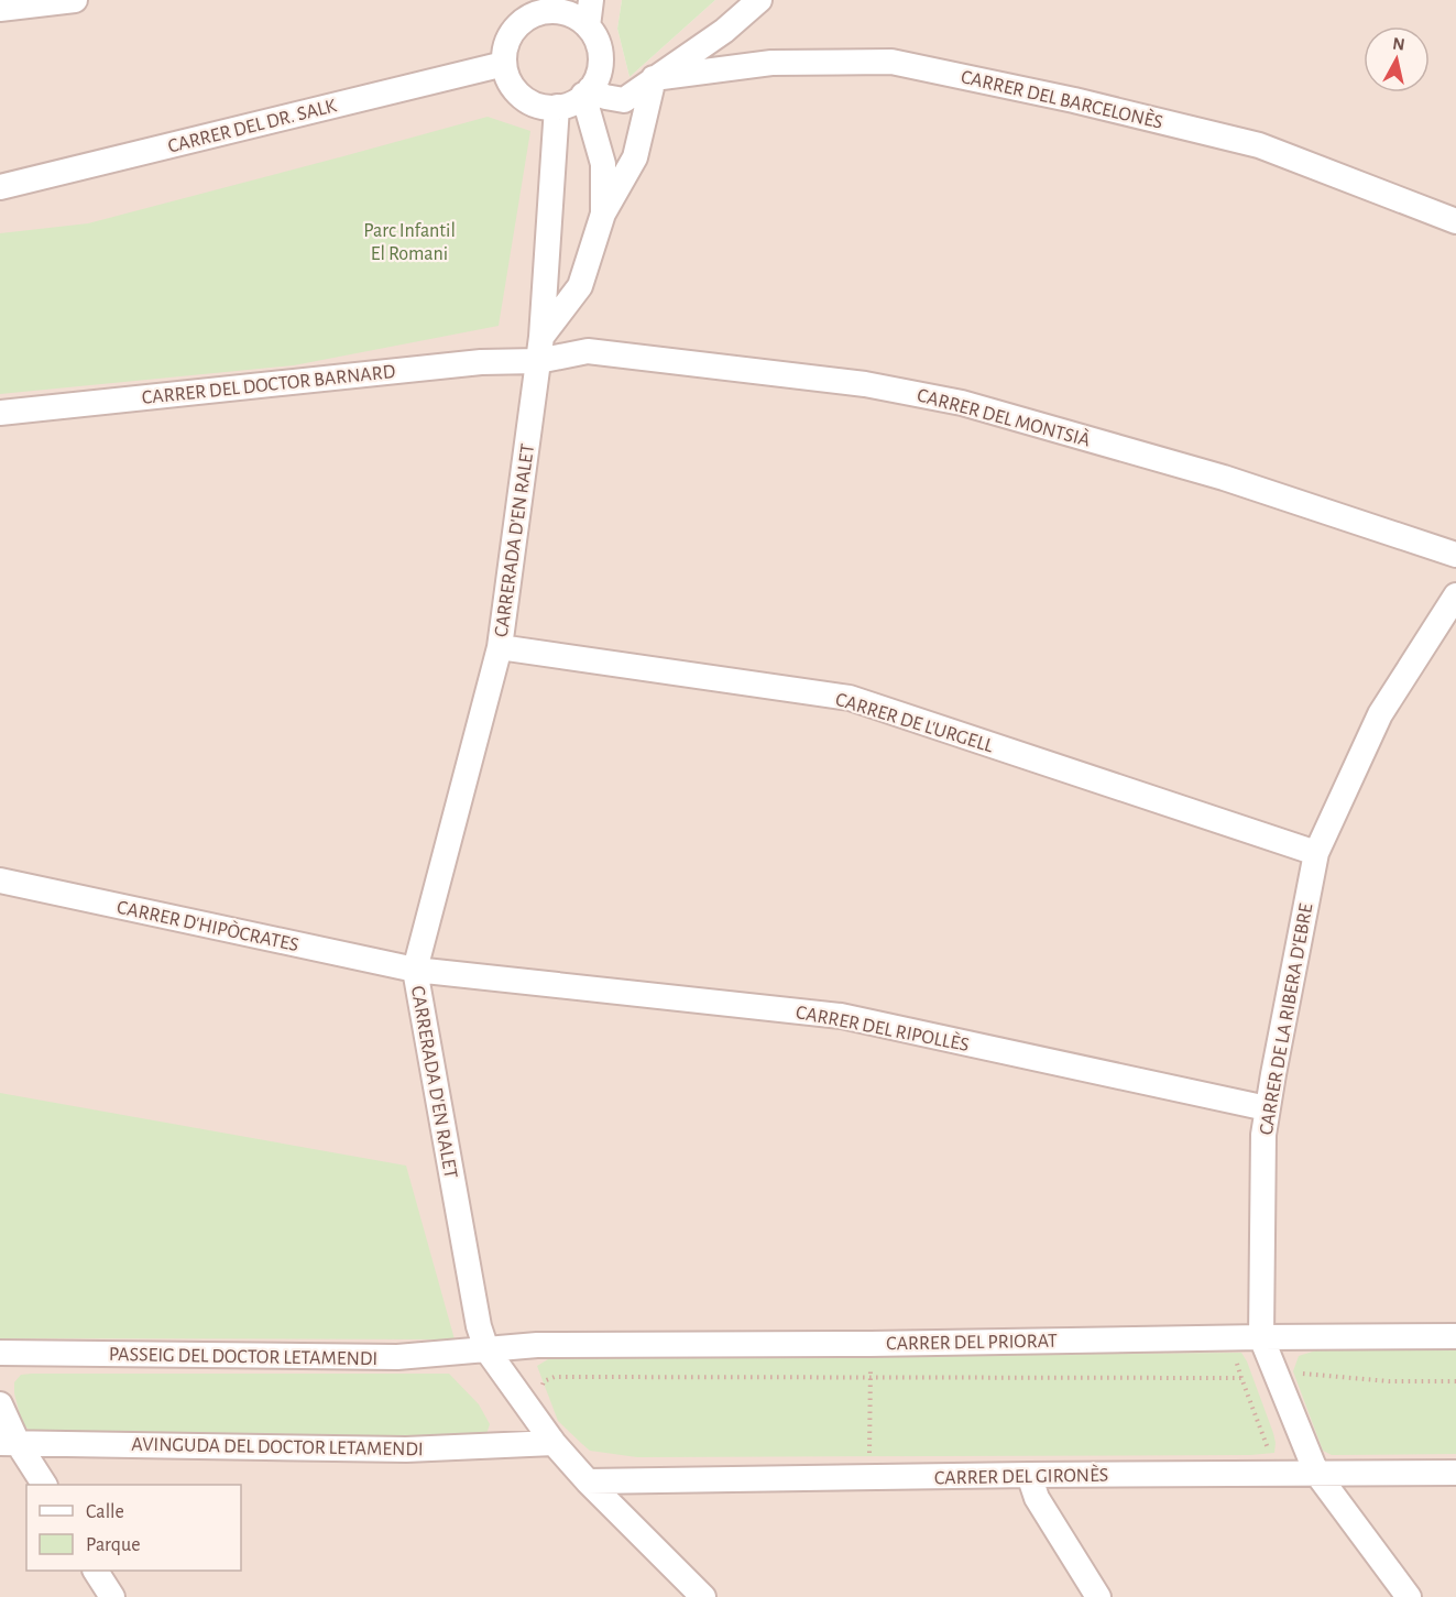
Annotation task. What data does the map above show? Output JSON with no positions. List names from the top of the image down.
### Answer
{
  "streets": {
    "street": [
      "CARRER DEL BARCELONÈS",
      "CARRER DEL DR. SALK",
      "CARRER DEL DOCTOR BARNARD",
      "CARRER DEL MONTSIÀ",
      "CARRERADA D'EN RALET",
      "CARRER DE L'URGELL",
      "CARRER D'HIPÒCRATES",
      "CARRER DE LA RIBERA D'EBRE",
      "CARRER DEL RIPOLLÈS",
      "CARRER DEL PRIORAT",
      "PASSEIG DEL DOCTOR LETAMENDI",
      "AVINGUDA DEL DOCTOR LETAMENDI",
      "CARRER DEL GIRONÈS"
    ]
  },
  "crossings": [
    ["CARRER DEL BARCELONÈS", "CARRERADA D'EN RALET"],
    ["CARRER DEL DR. SALK", "CARRERADA D'EN RALET"],
    ["CARRER DEL DOCTOR BARNARD", "CARRER DEL MONTSIÀ"],
    ["CARRER DEL DOCTOR BARNARD", "CARRERADA D'EN RALET"],
    ["CARRER DEL MONTSIÀ", "CARRERADA D'EN RALET"],
    ["CARRERADA D'EN RALET", "CARRER DE L'URGELL"],
    ["CARRERADA D'EN RALET", "CARRER D'HIPÒCRATES"],
    ["CARRERADA D'EN RALET", "CARRER DEL RIPOLLÈS"],
    ["CARRERADA D'EN RALET", "CARRER DEL PRIORAT"],
    ["CARRERADA D'EN RALET", "PASSEIG DEL DOCTOR LETAMENDI"],
    ["CARRERADA D'EN RALET", "AVINGUDA DEL DOCTOR LETAMENDI"],
    ["CARRERADA D'EN RALET", "CARRER DEL GIRONÈS"],
    ["CARRER DE L'URGELL", "CARRER DE LA RIBERA D'EBRE"],
    ["CARRER D'HIPÒCRATES", "CARRER DEL RIPOLLÈS"],
    ["CARRER DE LA RIBERA D'EBRE", "CARRER DEL RIPOLLÈS"],
    ["CARRER DE LA RIBERA D'EBRE", "CARRER DEL PRIORAT"],
    ["CARRER DE LA RIBERA D'EBRE", "CARRER DEL GIRONÈS"],
    ["CARRER DEL PRIORAT", "PASSEIG DEL DOCTOR LETAMENDI"]
  ],
  "parks": ["Parc Infantil El Romani"],
  "legend": ["Calle", "Parque"],
  "north": "top"
}
